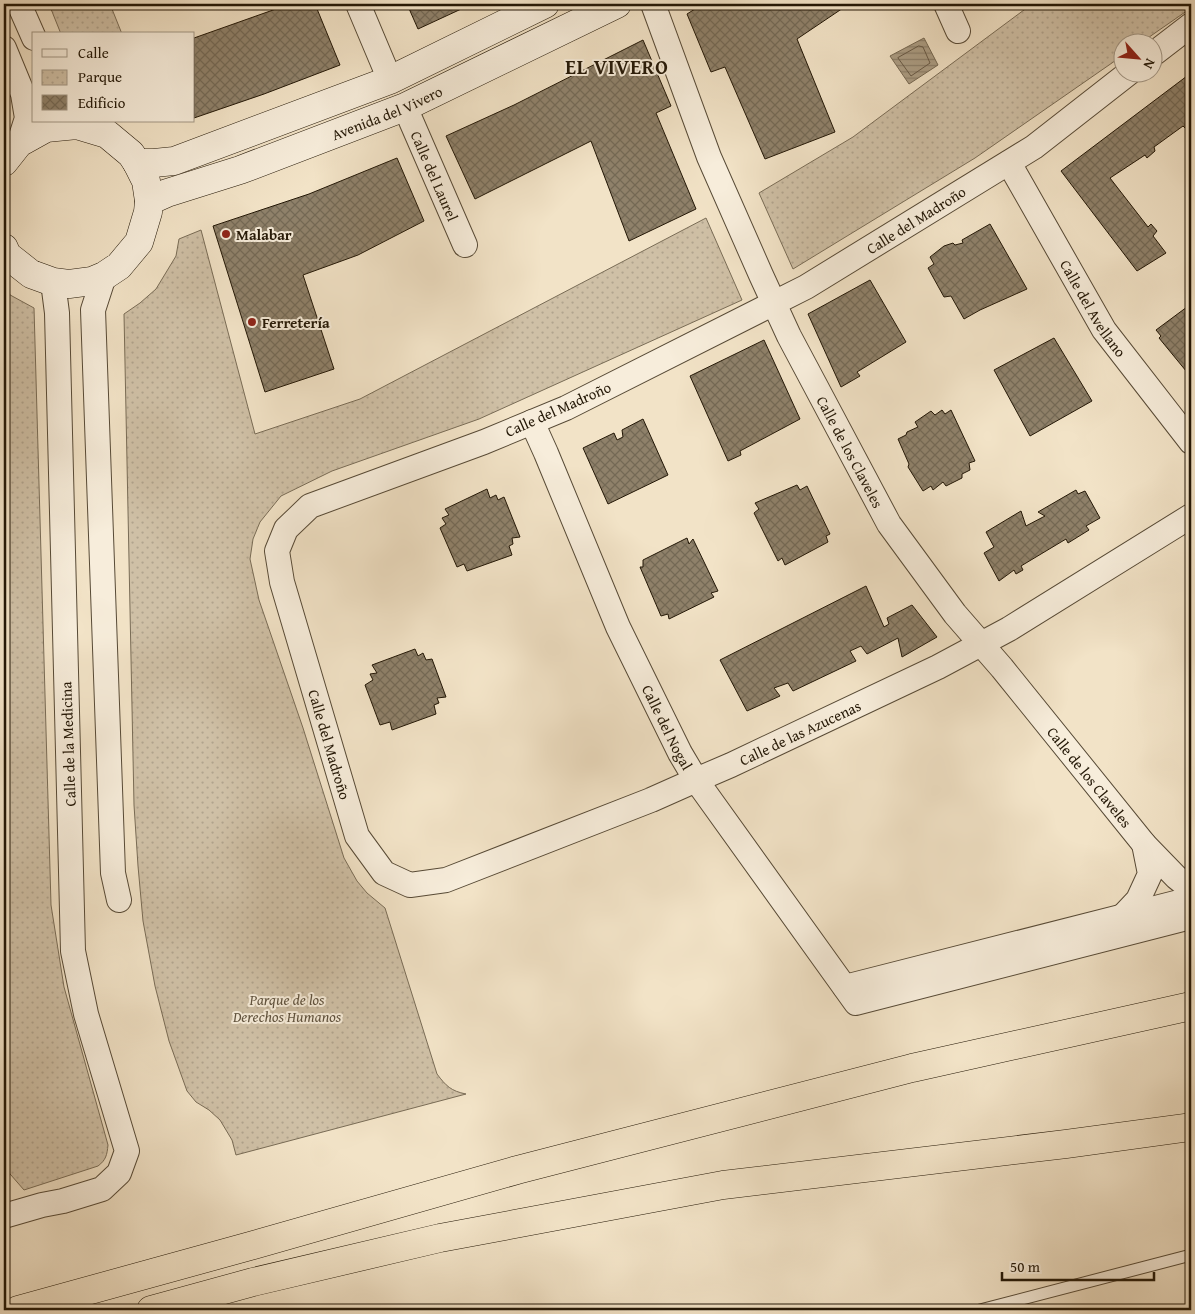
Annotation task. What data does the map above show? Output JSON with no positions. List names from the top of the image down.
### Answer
{
  "streets": {
    "main road": ["Avenida del Vivero"],
    "street": [
      "Calle del Laurel",
      "Calle del Madroño",
      "Calle del Avellano",
      "Calle de los Claveles",
      "Calle del Nogal",
      "Calle de las Azucenas",
      "Calle de la Medicina"
    ]
  },
  "crossings": [
    ["Avenida del Vivero", "Calle del Laurel"],
    ["Calle del Madroño", "Calle del Avellano"],
    ["Calle del Madroño", "Calle de los Claveles"],
    ["Calle del Madroño", "Calle del Nogal"],
    ["Calle del Madroño", "Calle de las Azucenas"],
    ["Calle de los Claveles", "Calle de las Azucenas"],
    ["Calle del Nogal", "Calle de las Azucenas"]
  ],
  "districts": ["EL VIVERO"],
  "parks": ["Parque de los Derechos Humanos"],
  "places": ["Malabar", "Ferretería"],
  "legend": ["Calle", "Parque", "Edificio"],
  "scale_bar": "50 m",
  "north": "bottom right"
}
